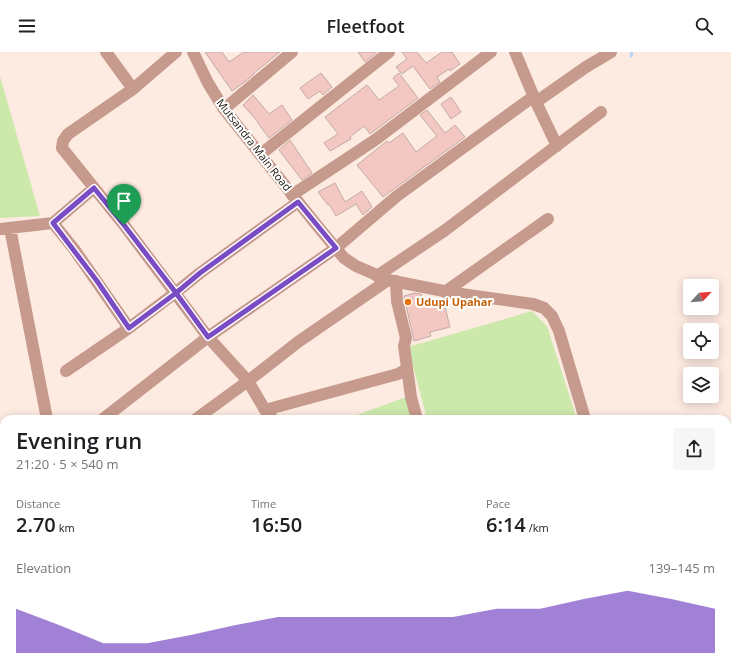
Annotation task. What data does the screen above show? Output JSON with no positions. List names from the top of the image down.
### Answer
{
  "streets": {
    "street": ["Mutsandra Main Road"]
  },
  "places": ["Udupi Upahar"],
  "north": "top right",
  "page": {
    "header": "Fleetfoot",
    "heading": ["Evening run", "21:20 · 5 × 540 m"],
    "stats": [
      ["Distance", "2.70 km"],
      ["Time", "16:50"],
      ["Pace", "6:14 /km"]
    ],
    "chart": ["Elevation", "139–145 m"]
  }
}
